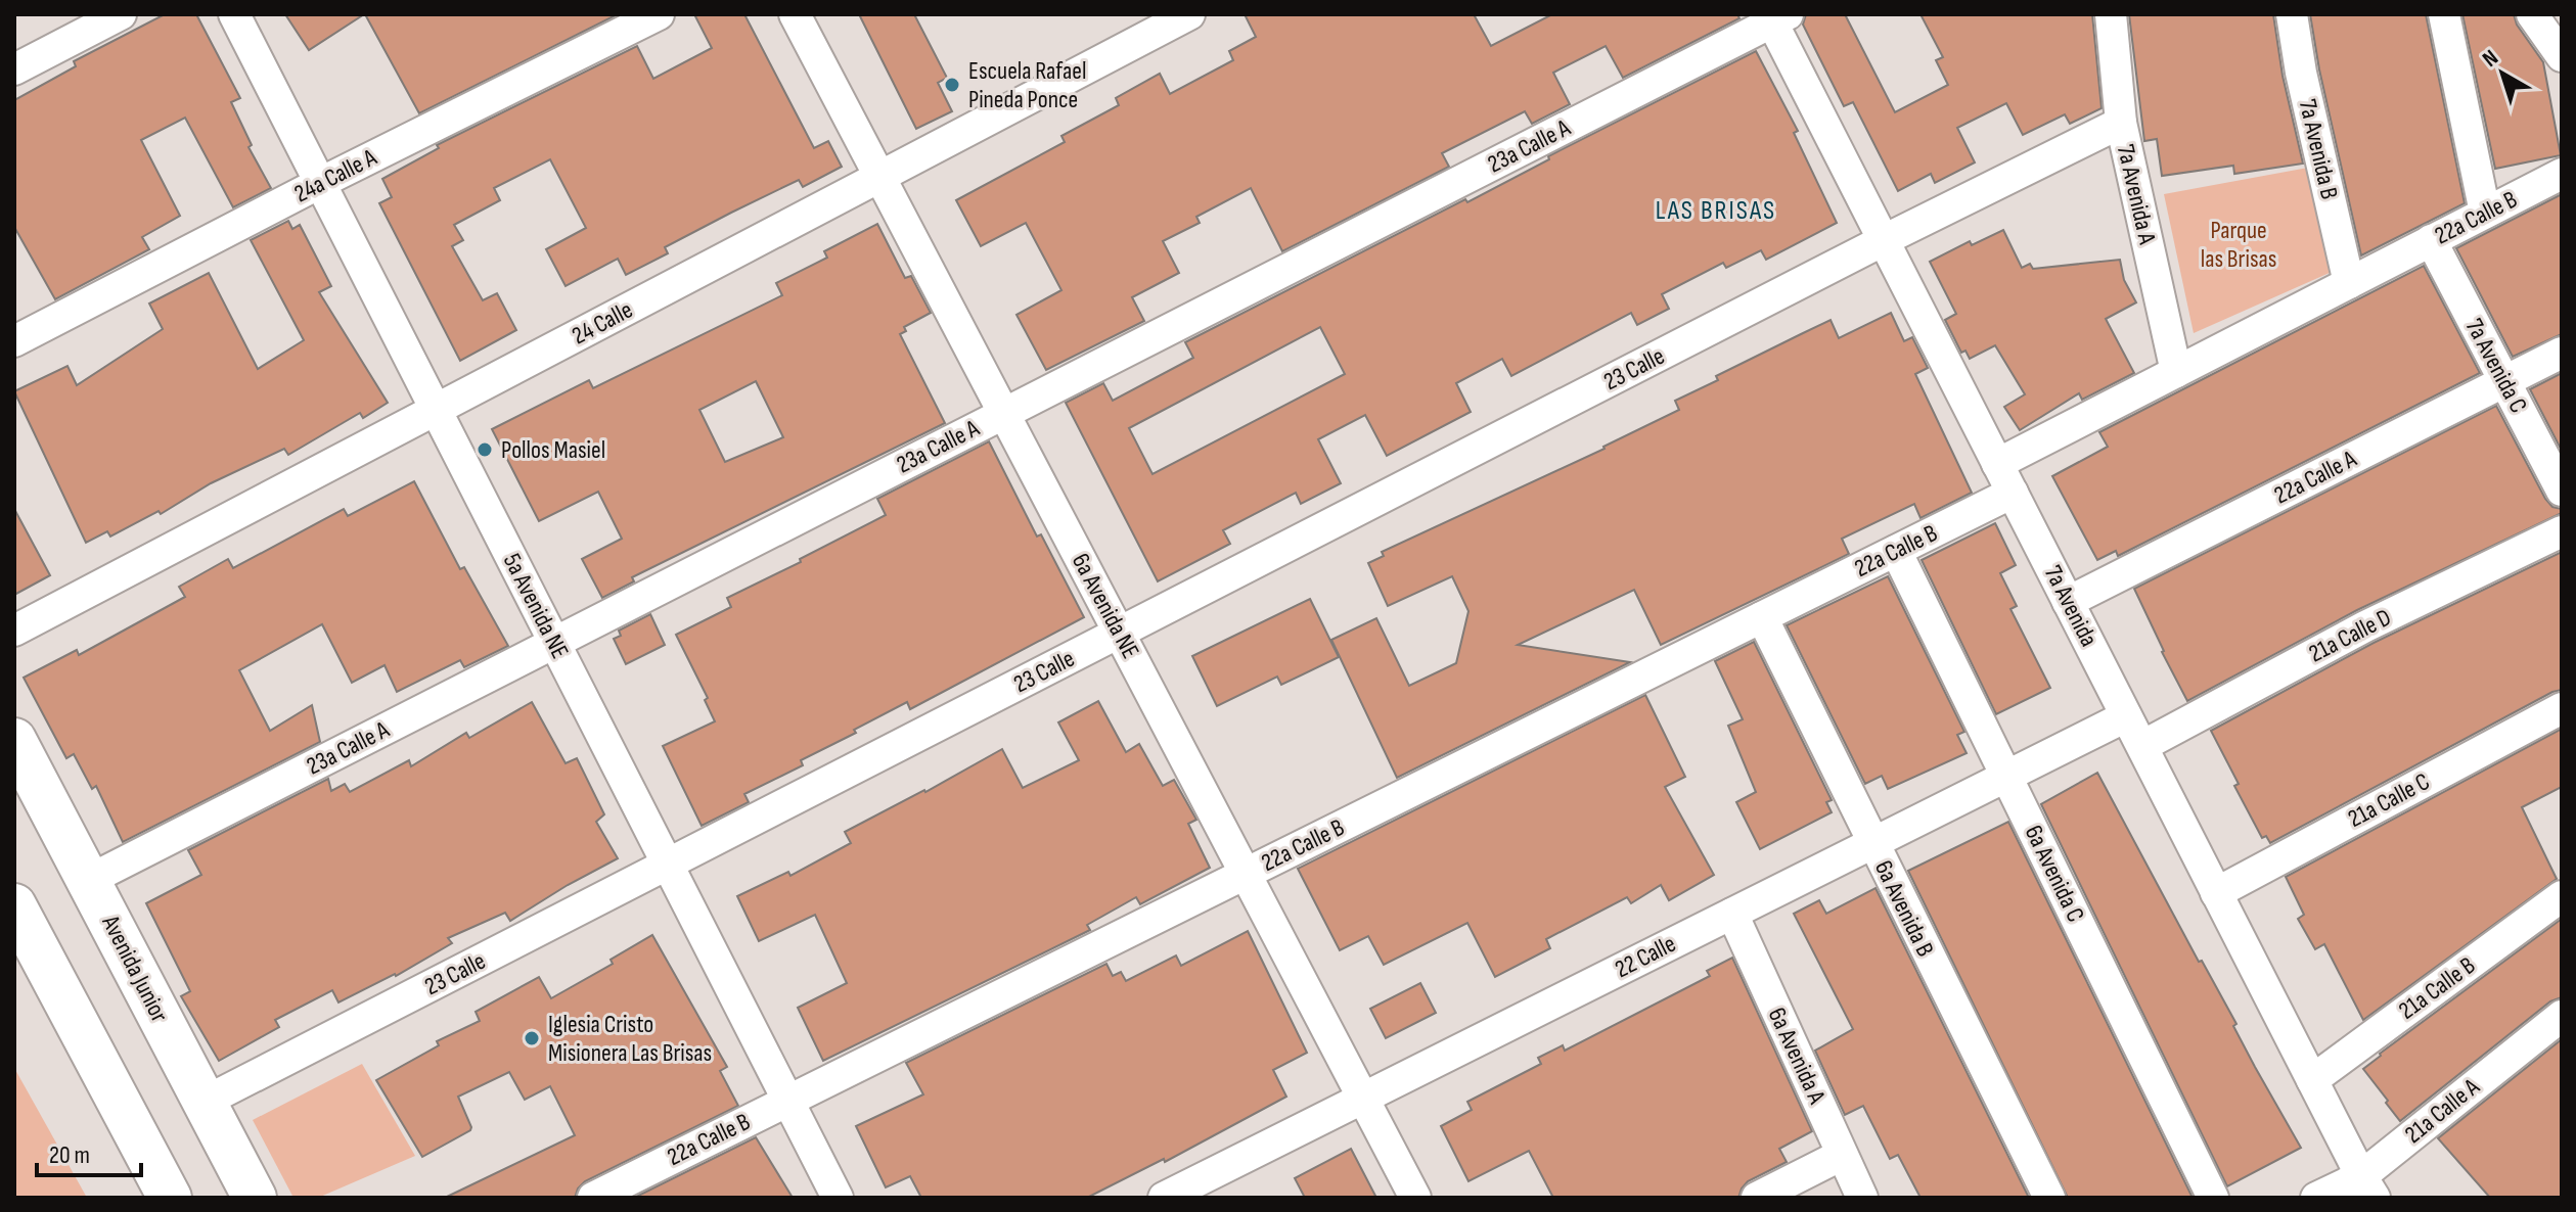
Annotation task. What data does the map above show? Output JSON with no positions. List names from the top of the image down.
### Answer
{
  "streets": {
    "main road": ["Avenida Junior"],
    "street": [
      "23a Calle A",
      "7a Avenida B",
      "24a Calle A",
      "7a Avenida A",
      "22a Calle B",
      "24 Calle",
      "7a Avenida C",
      "23 Calle",
      "22a Calle A",
      "5a Avenida NE",
      "6a Avenida NE",
      "7a Avenida",
      "21a Calle D",
      "21a Calle C",
      "6a Avenida C",
      "6a Avenida B",
      "22 Calle",
      "21a Calle B",
      "6a Avenida A",
      "21a Calle A"
    ]
  },
  "crossings": [
    ["23a Calle A", "5a Avenida NE"],
    ["23a Calle A", "6a Avenida NE"],
    ["23a Calle A", "7a Avenida"],
    ["23a Calle A", "Avenida Junior"],
    ["7a Avenida B", "22a Calle B"],
    ["24a Calle A", "5a Avenida NE"],
    ["7a Avenida A", "22a Calle B"],
    ["7a Avenida A", "23 Calle"],
    ["22a Calle B", "7a Avenida C"],
    ["22a Calle B", "5a Avenida NE"],
    ["22a Calle B", "6a Avenida NE"],
    ["22a Calle B", "7a Avenida"],
    ["22a Calle B", "6a Avenida C"],
    ["22a Calle B", "6a Avenida B"],
    ["24 Calle", "5a Avenida NE"],
    ["24 Calle", "6a Avenida NE"],
    ["7a Avenida C", "22a Calle A"],
    ["23 Calle", "5a Avenida NE"],
    ["23 Calle", "6a Avenida NE"],
    ["23 Calle", "7a Avenida"],
    ["23 Calle", "Avenida Junior"],
    ["22a Calle A", "7a Avenida"],
    ["6a Avenida NE", "22 Calle"],
    ["7a Avenida", "21a Calle D"],
    ["7a Avenida", "21a Calle C"],
    ["7a Avenida", "22 Calle"],
    ["7a Avenida", "21a Calle B"],
    ["7a Avenida", "21a Calle A"],
    ["6a Avenida C", "22 Calle"],
    ["6a Avenida B", "22 Calle"],
    ["22 Calle", "6a Avenida A"]
  ],
  "districts": ["LAS BRISAS"],
  "parks": ["Parque las Brisas"],
  "places": ["Escuela Rafael Pineda Ponce", "Pollos Masiel", "Iglesia Cristo Misionera Las Brisas"],
  "scale_bar": "20 m",
  "north": "top left"
}
